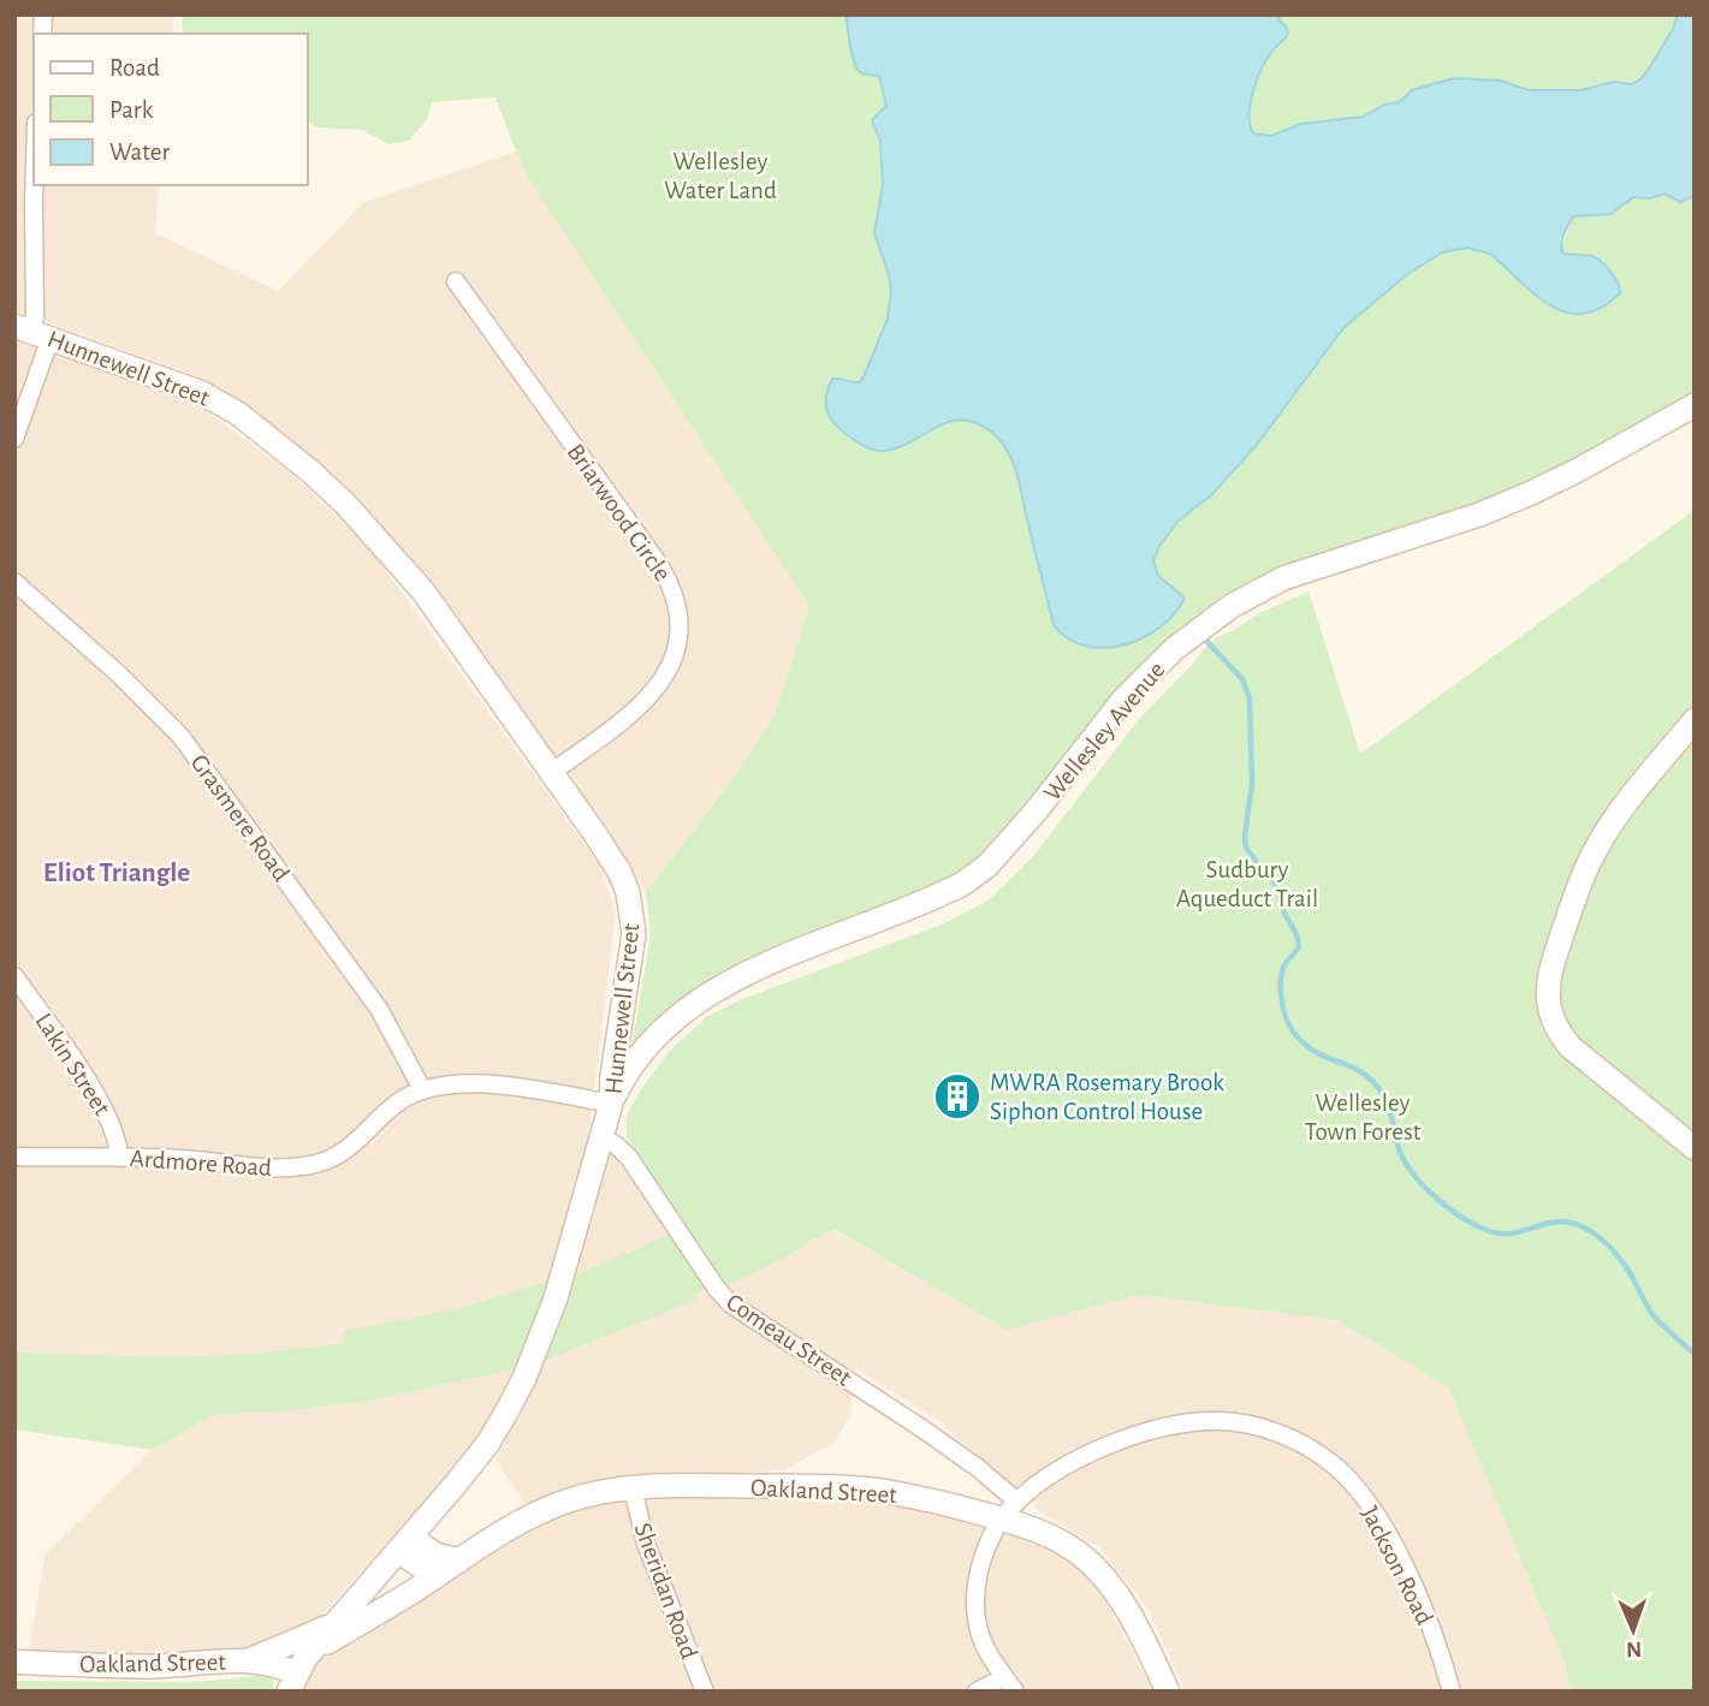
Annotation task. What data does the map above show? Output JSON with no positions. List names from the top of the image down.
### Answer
{
  "streets": {
    "main road": ["Hunnewell Street", "Wellesley Avenue", "Oakland Street"],
    "street": [
      "Briarwood Circle",
      "Grasmere Road",
      "Lakin Street",
      "Ardmore Road",
      "Comeau Street",
      "Jackson Road",
      "Sheridan Road"
    ]
  },
  "crossings": [
    ["Hunnewell Street", "Briarwood Circle"],
    ["Hunnewell Street", "Wellesley Avenue"],
    ["Hunnewell Street", "Ardmore Road"],
    ["Hunnewell Street", "Comeau Street"],
    ["Hunnewell Street", "Oakland Street"],
    ["Wellesley Avenue", "Ardmore Road"],
    ["Grasmere Road", "Ardmore Road"],
    ["Lakin Street", "Ardmore Road"],
    ["Comeau Street", "Oakland Street"],
    ["Comeau Street", "Jackson Road"],
    ["Oakland Street", "Jackson Road"],
    ["Oakland Street", "Sheridan Road"]
  ],
  "districts": ["Eliot Triangle"],
  "parks": ["Wellesley Water Land", "Sudbury Aqueduct Trail", "Wellesley Town Forest"],
  "places": {
    "building": ["MWRA Rosemary Brook Siphon Control House"]
  },
  "legend": ["Road", "Park", "Water"],
  "north": "bottom"
}
